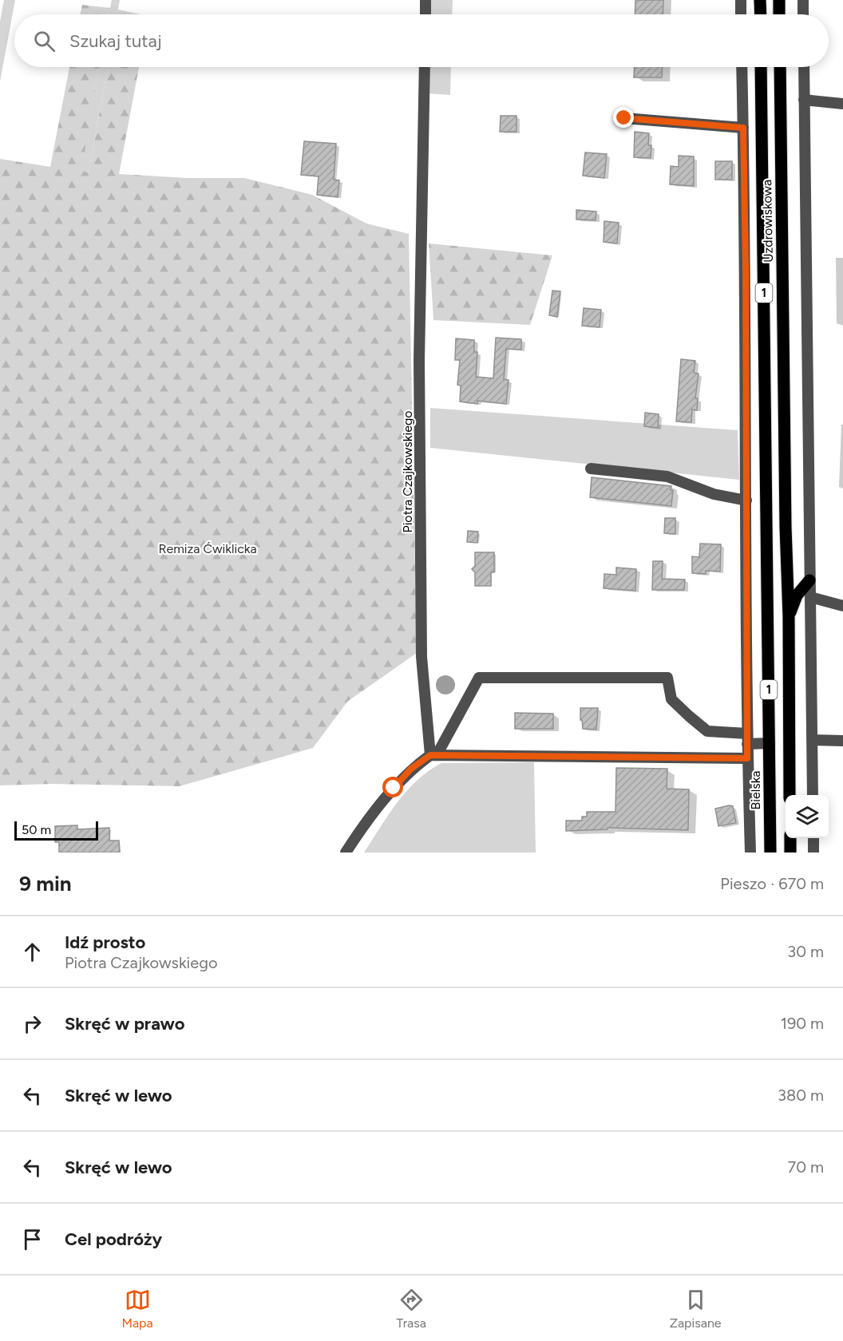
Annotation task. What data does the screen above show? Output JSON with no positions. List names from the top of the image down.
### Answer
{
  "streets": {
    "main road": ["Uzdrowiskowa", "1", "Bielska"],
    "street": ["Piotra Czajkowskiego"]
  },
  "crossings": [
    ["Uzdrowiskowa", "1"],
    ["Uzdrowiskowa", "Bielska"]
  ],
  "parks": ["Remiza Ćwiklicka"],
  "scale_bar": "50 m",
  "page": {
    "search": "Szukaj tutaj",
    "scale": "50 m",
    "heading": ["9 min", "Pieszo · 670 m"],
    "list": [
      ["Idź prosto", "Piotra Czajkowskiego", "30 m"],
      ["Skręć w prawo", "190 m"],
      ["Skręć w lewo", "380 m"],
      ["Skręć w lewo", "70 m"],
      "Cel podróży"
    ],
    "nav": ["Mapa", "Trasa", "Zapisane"]
  }
}
